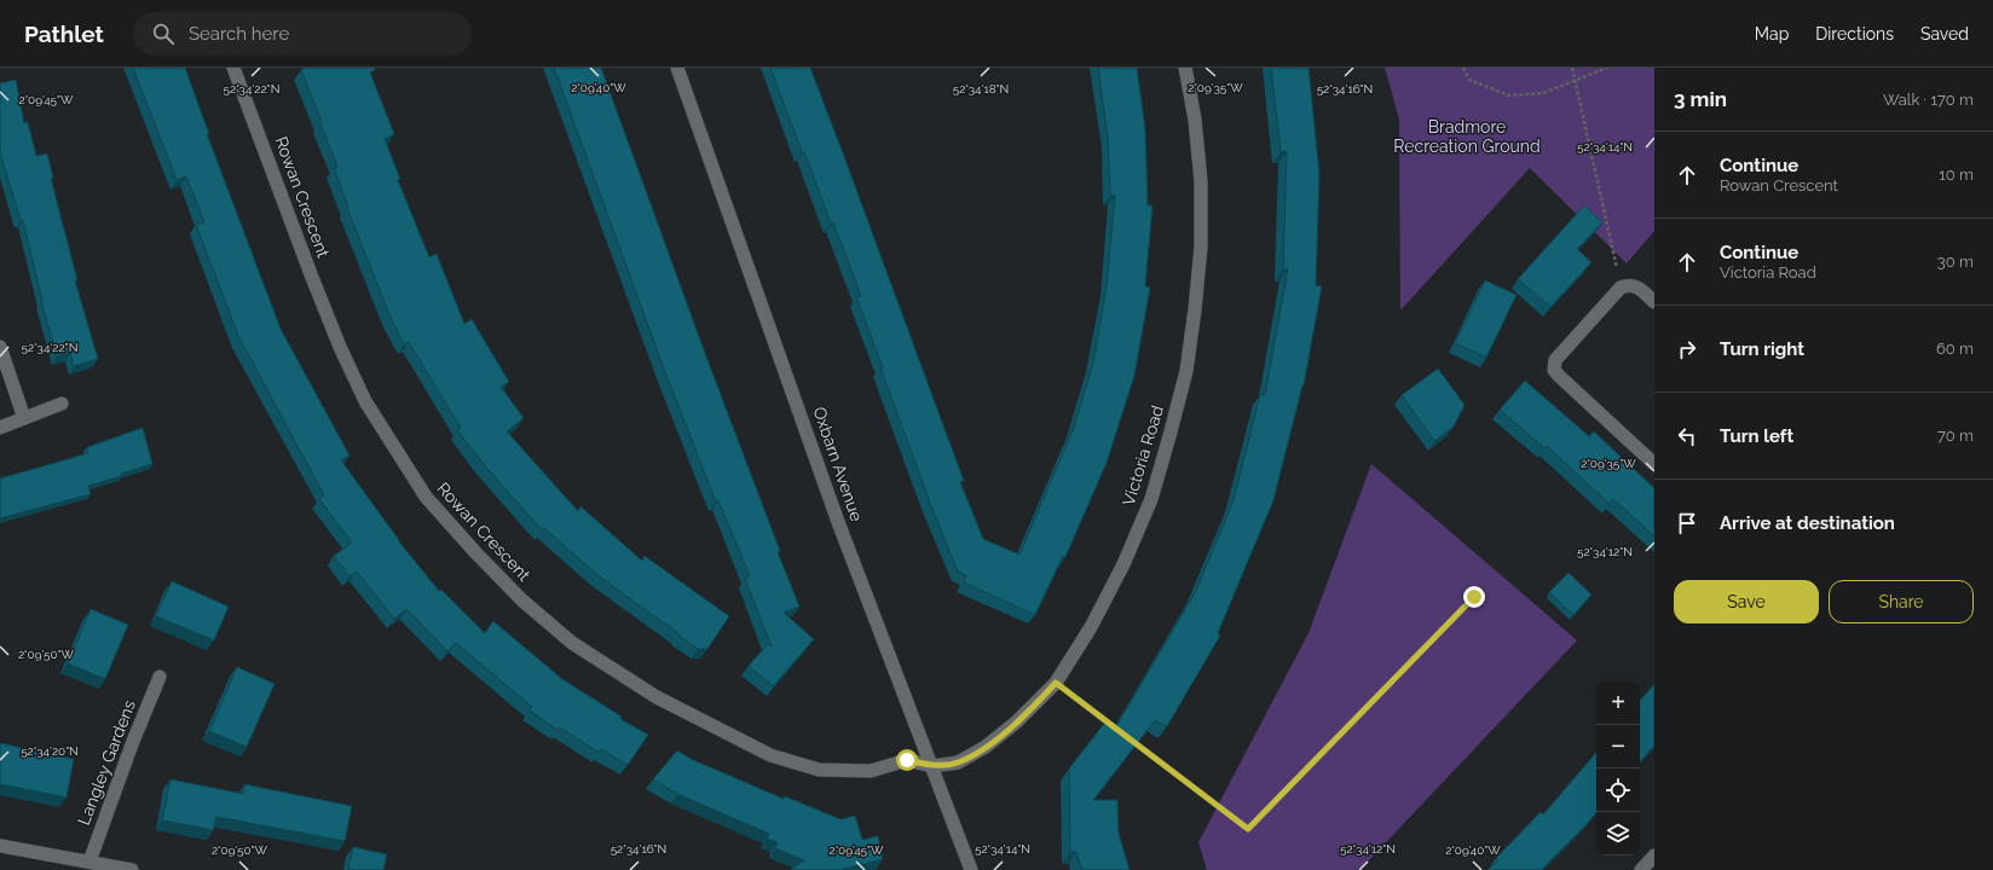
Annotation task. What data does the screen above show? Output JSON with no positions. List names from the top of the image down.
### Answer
{
  "streets": {
    "street": [
      "Rowan Crescent",
      "Victoria Road",
      "Oxbarn Avenue",
      "Langley Gardens"
    ]
  },
  "crossings": [
    ["Rowan Crescent", "Victoria Road"],
    ["Rowan Crescent", "Oxbarn Avenue"],
    ["Victoria Road", "Oxbarn Avenue"]
  ],
  "parks": ["Bradmore Recreation Ground"],
  "page": {
    "header": "Pathlet",
    "search": "Search here",
    "nav": ["Map", "Directions", "Saved"],
    "heading": ["3 min", "Walk · 170 m"],
    "list": [
      ["Continue", "Rowan Crescent", "10 m"],
      ["Continue", "Victoria Road", "30 m"],
      ["Turn right", "60 m"],
      ["Turn left", "70 m"],
      "Arrive at destination"
    ],
    "buttons": ["Save", "Share"],
    "map_buttons": ["+", "−"]
  },
  "coordinates": [
    "2°09'40\"W",
    "2°09'35\"W",
    "52°34'22\"N",
    "52°34'18\"N",
    "52°34'16\"N",
    "2°09'45\"W",
    "52°34'14\"N",
    "52°34'12\"N",
    "2°09'50\"W",
    "52°34'20\"N"
  ]
}
